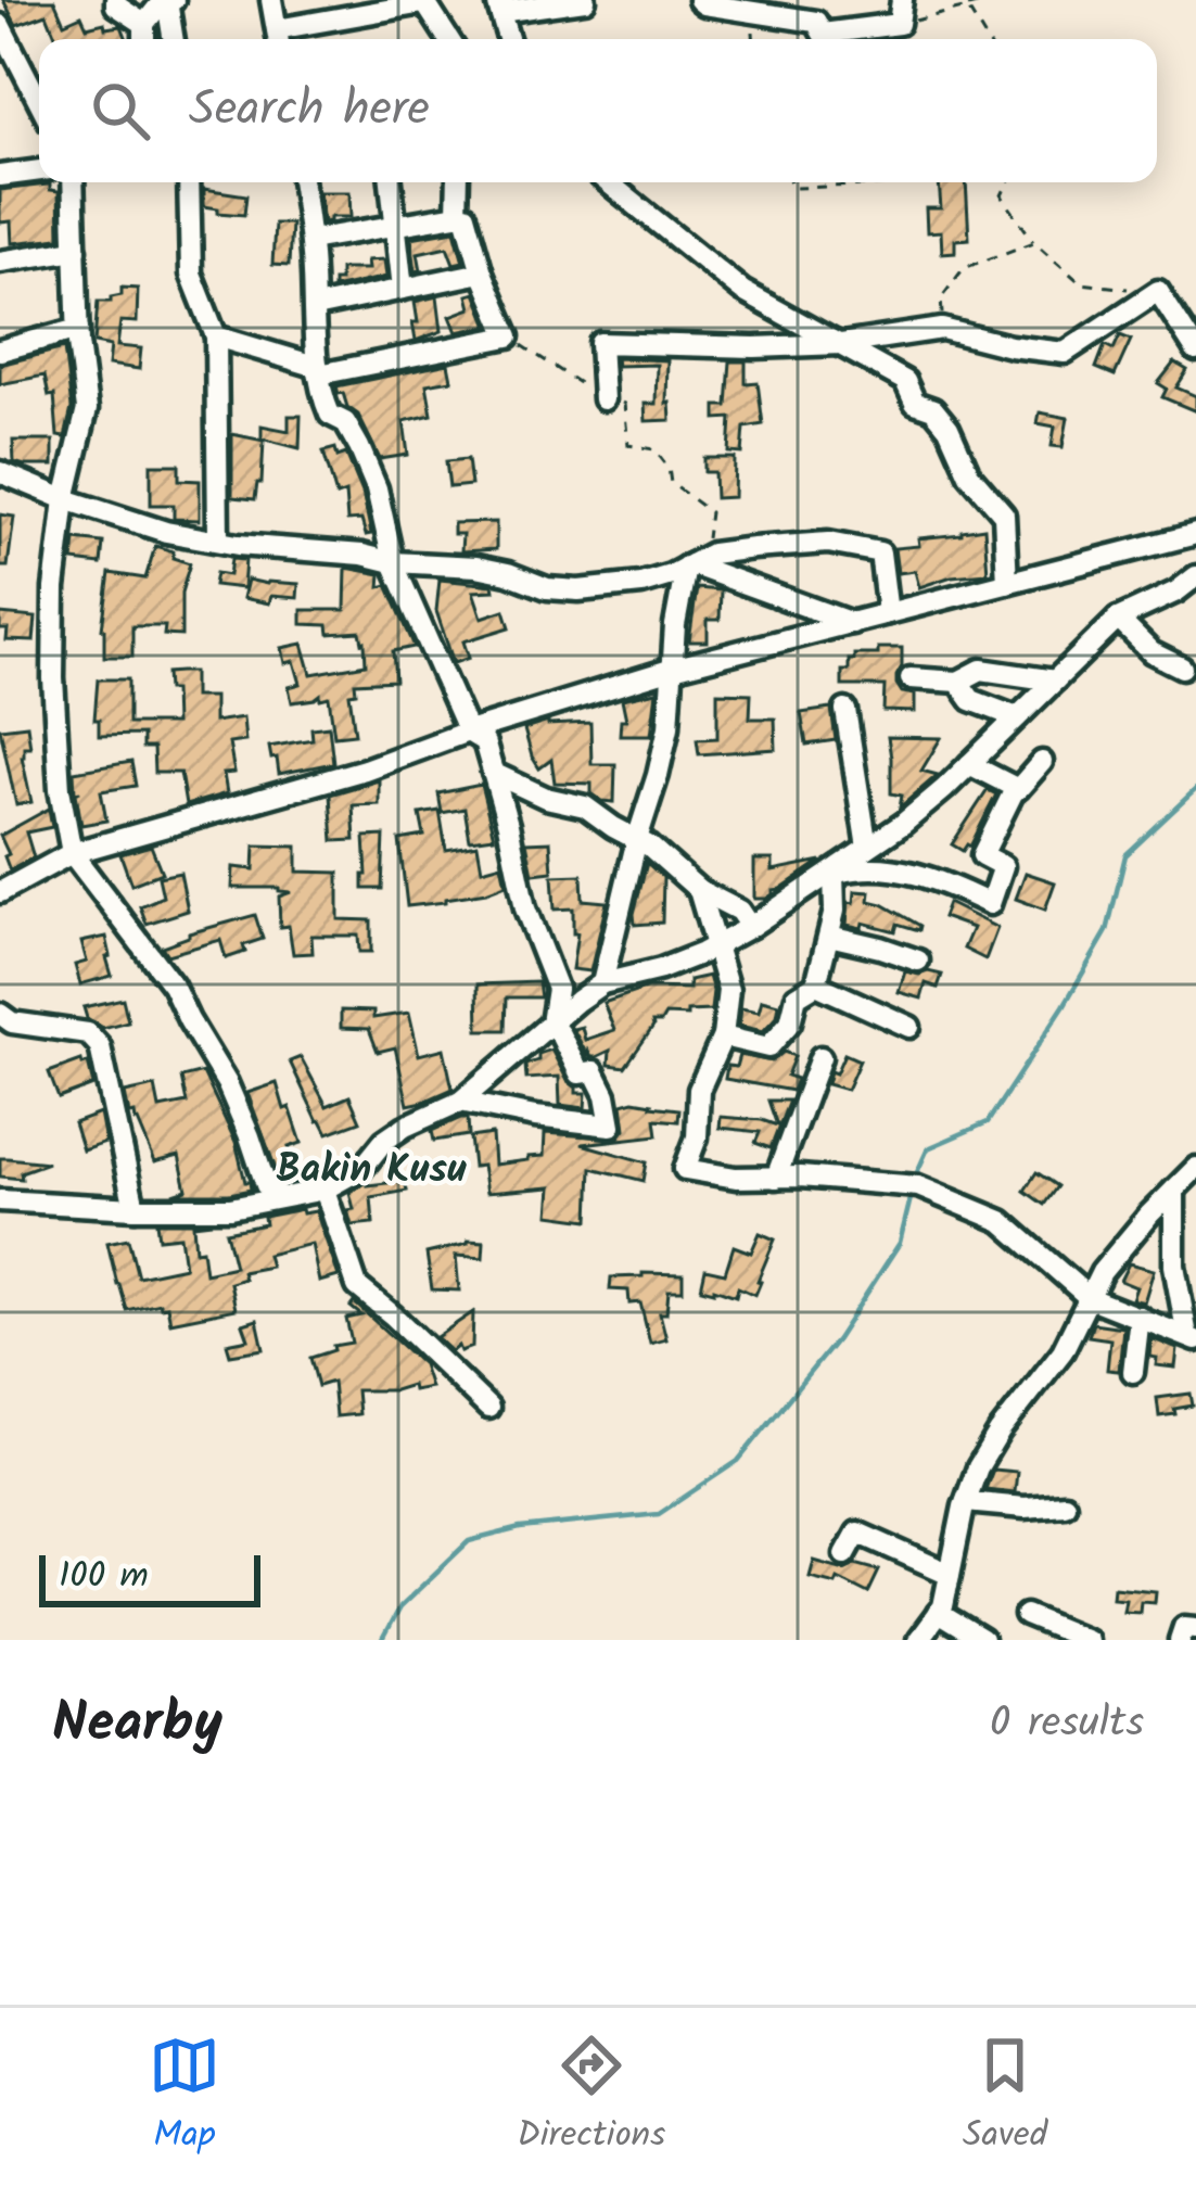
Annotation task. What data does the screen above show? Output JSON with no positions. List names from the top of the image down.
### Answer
{
  "districts": ["Bakin Kusu"],
  "scale_bar": "100 m",
  "page": {
    "search": "Search here",
    "scale": "100 m",
    "heading": ["Nearby", "0 results"],
    "nav": ["Map", "Directions", "Saved"]
  }
}
